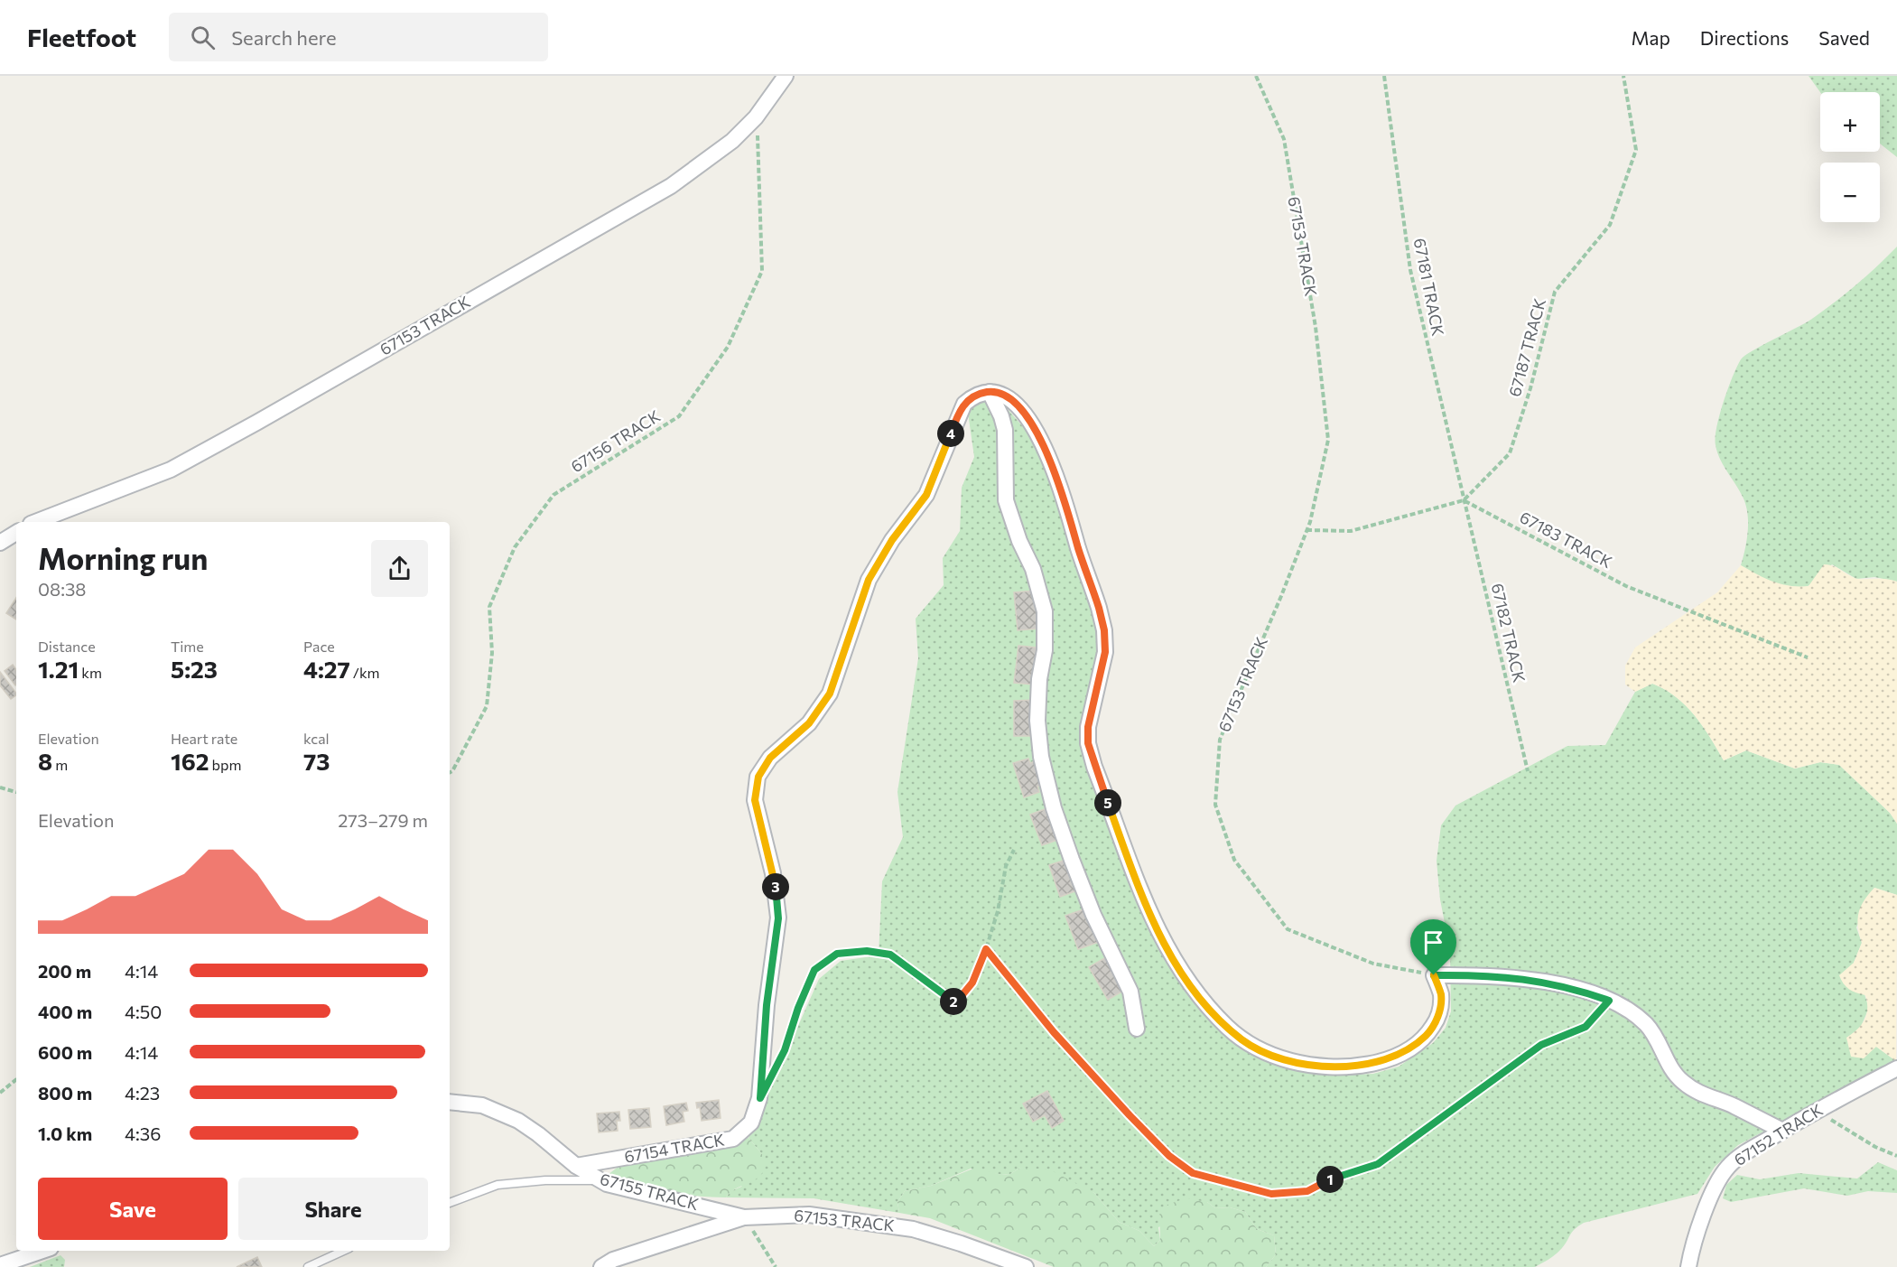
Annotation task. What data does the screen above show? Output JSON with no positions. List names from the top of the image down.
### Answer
{
  "streets": {
    "street": [
      "67153 TRACK",
      "67152 TRACK",
      "67154 TRACK",
      "67155 TRACK"
    ],
    "path": [
      "67181 TRACK",
      "67187 TRACK",
      "67156 TRACK",
      "67183 TRACK",
      "67182 TRACK"
    ]
  },
  "crossings": [
    ["67153 TRACK", "67156 TRACK"],
    ["67153 TRACK", "67155 TRACK"],
    ["67181 TRACK", "67187 TRACK"],
    ["67181 TRACK", "67183 TRACK"],
    ["67181 TRACK", "67182 TRACK"],
    ["67187 TRACK", "67183 TRACK"],
    ["67187 TRACK", "67182 TRACK"],
    ["67183 TRACK", "67182 TRACK"],
    ["67154 TRACK", "67155 TRACK"]
  ],
  "page": {
    "header": "Fleetfoot",
    "search": "Search here",
    "nav": ["Map", "Directions", "Saved"],
    "map_buttons": ["+", "−"],
    "pins": [
      "4",
      "5",
      "3",
      "2",
      "1"
    ],
    "heading": ["Morning run", "08:38"],
    "stats": [
      ["Distance", "1.21 km"],
      ["Time", "5:23"],
      ["Pace", "4:27 /km"],
      ["Elevation", "8 m"],
      ["Heart rate", "162 bpm"],
      ["kcal", "73"]
    ],
    "chart": ["Elevation", "273–279 m"],
    "list": [
      {
        "name": "200 m",
        "note": "4:14"
      },
      {
        "name": "400 m",
        "note": "4:50"
      },
      {
        "name": "600 m",
        "note": "4:14"
      },
      {
        "name": "800 m",
        "note": "4:23"
      },
      {
        "name": "1.0 km",
        "note": "4:36"
      }
    ],
    "buttons": ["Save", "Share"]
  }
}
